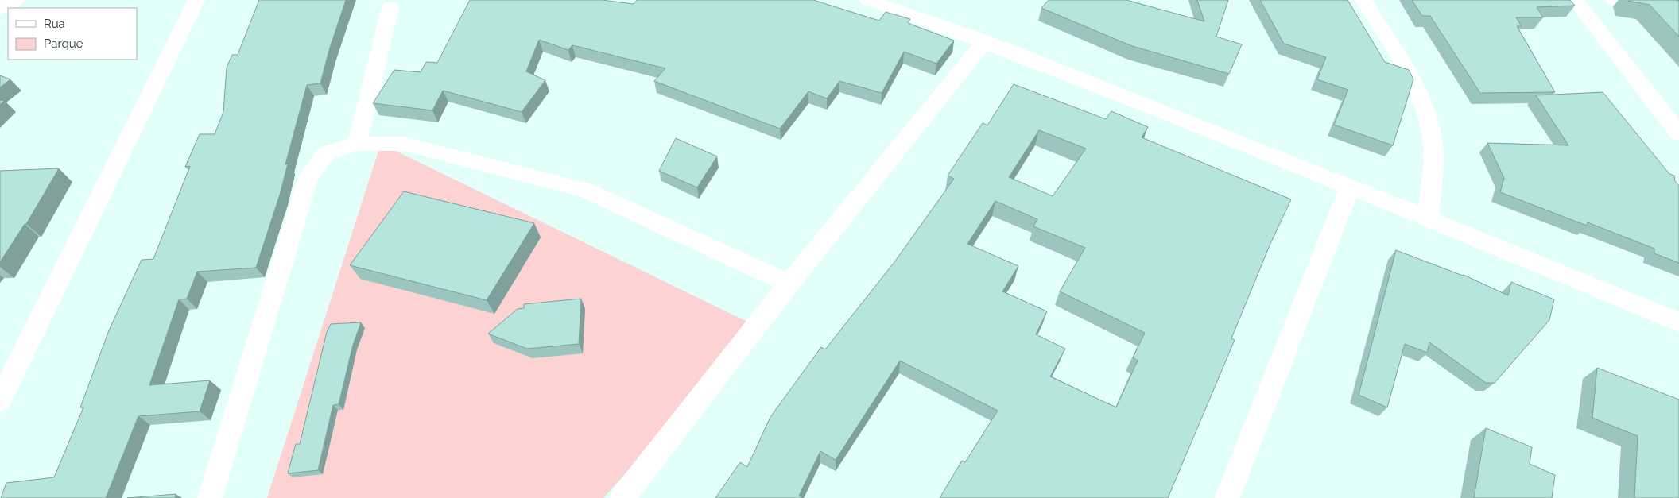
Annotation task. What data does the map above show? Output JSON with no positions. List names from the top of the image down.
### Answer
{
  "legend": ["Rua", "Parque"]
}
